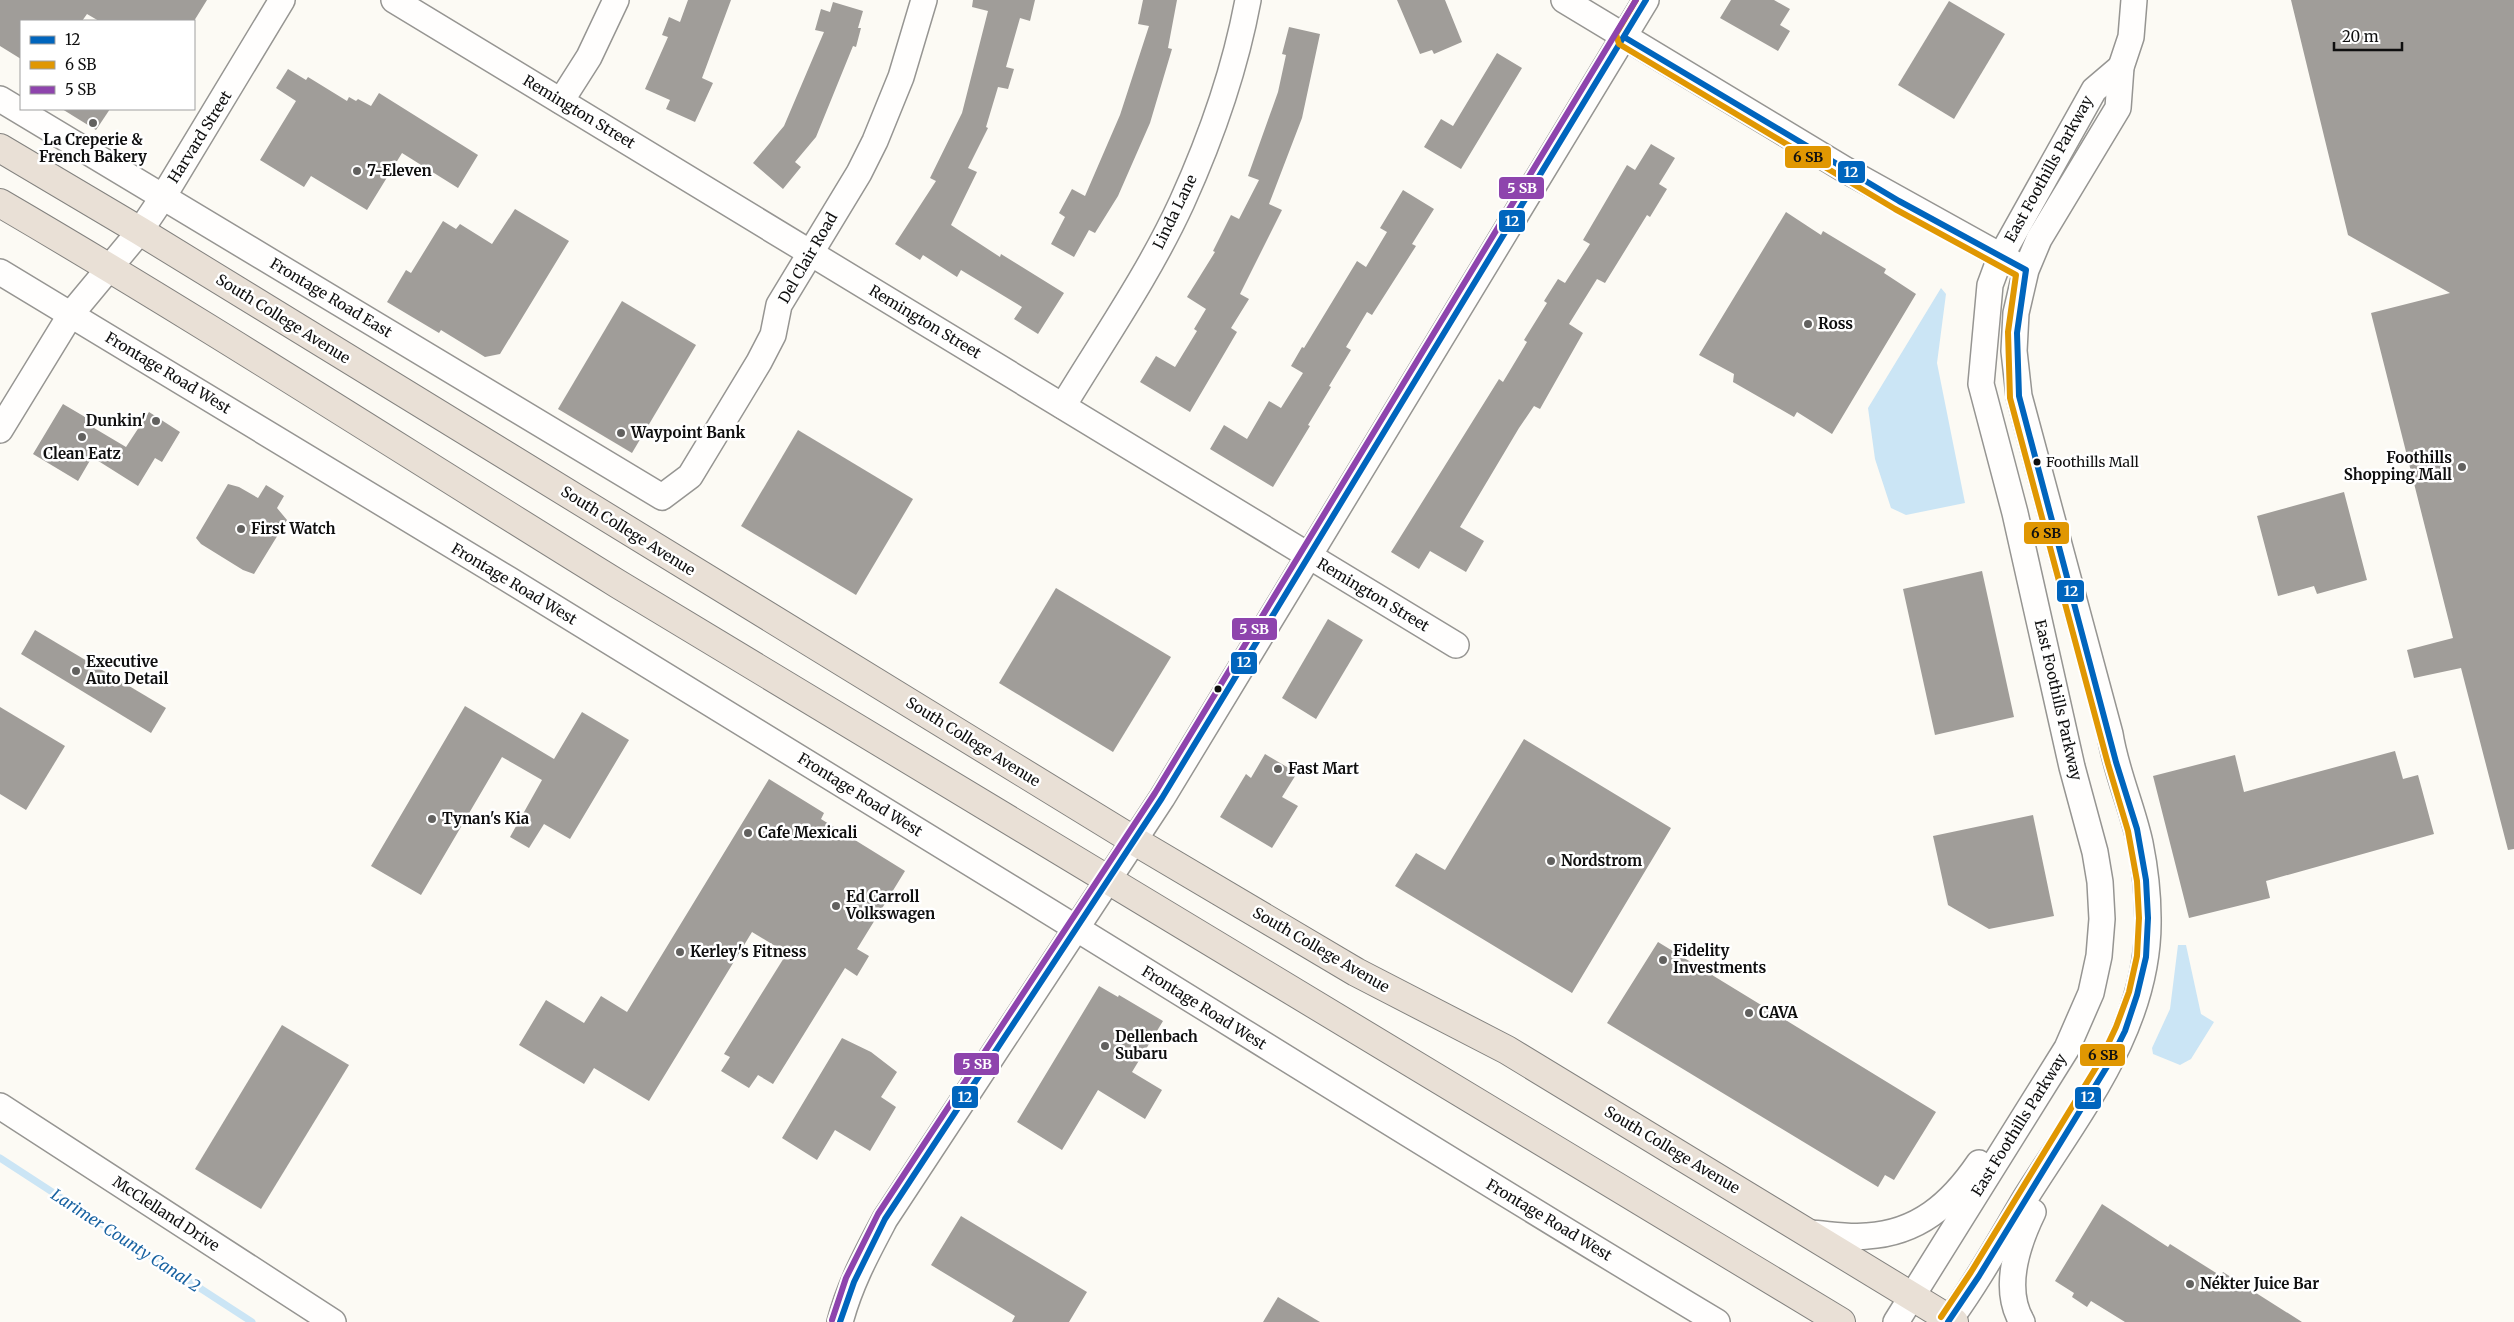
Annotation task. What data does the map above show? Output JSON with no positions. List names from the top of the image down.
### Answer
{
  "streets": {
    "highway": ["South College Avenue"],
    "street": [
      "Remington Street",
      "Harvard Street",
      "East Foothills Parkway",
      "Linda Lane",
      "Del Clair Road",
      "Frontage Road East",
      "Frontage Road West",
      "McClelland Drive"
    ]
  },
  "crossings": [
    ["Remington Street", "Linda Lane"],
    ["Remington Street", "Del Clair Road"],
    ["Harvard Street", "Frontage Road East"],
    ["Harvard Street", "South College Avenue"],
    ["Harvard Street", "Frontage Road West"],
    ["East Foothills Parkway", "South College Avenue"],
    ["Del Clair Road", "Frontage Road East"]
  ],
  "water": ["Larimer County Canal 2"],
  "places": [
    "La Creperie & French Bakery",
    "7-Eleven",
    "Ross",
    "Dunkin'",
    "Waypoint Bank",
    "Clean Eatz",
    "Foothills Mall",
    "Foothills Shopping Mall",
    "First Watch",
    "Executive Auto Detail",
    "Fast Mart",
    "Tynan's Kia",
    "Cafe Mexicali",
    "Nordstrom",
    "Ed Carroll Volkswagen",
    "Kerley's Fitness",
    "Fidelity Investments",
    "CAVA",
    "Dellenbach Subaru",
    "Nékter Juice Bar"
  ],
  "lines": ["transit line 12"],
  "legend": ["12", "6 SB", "5 SB"],
  "scale_bar": "20 m"
}
